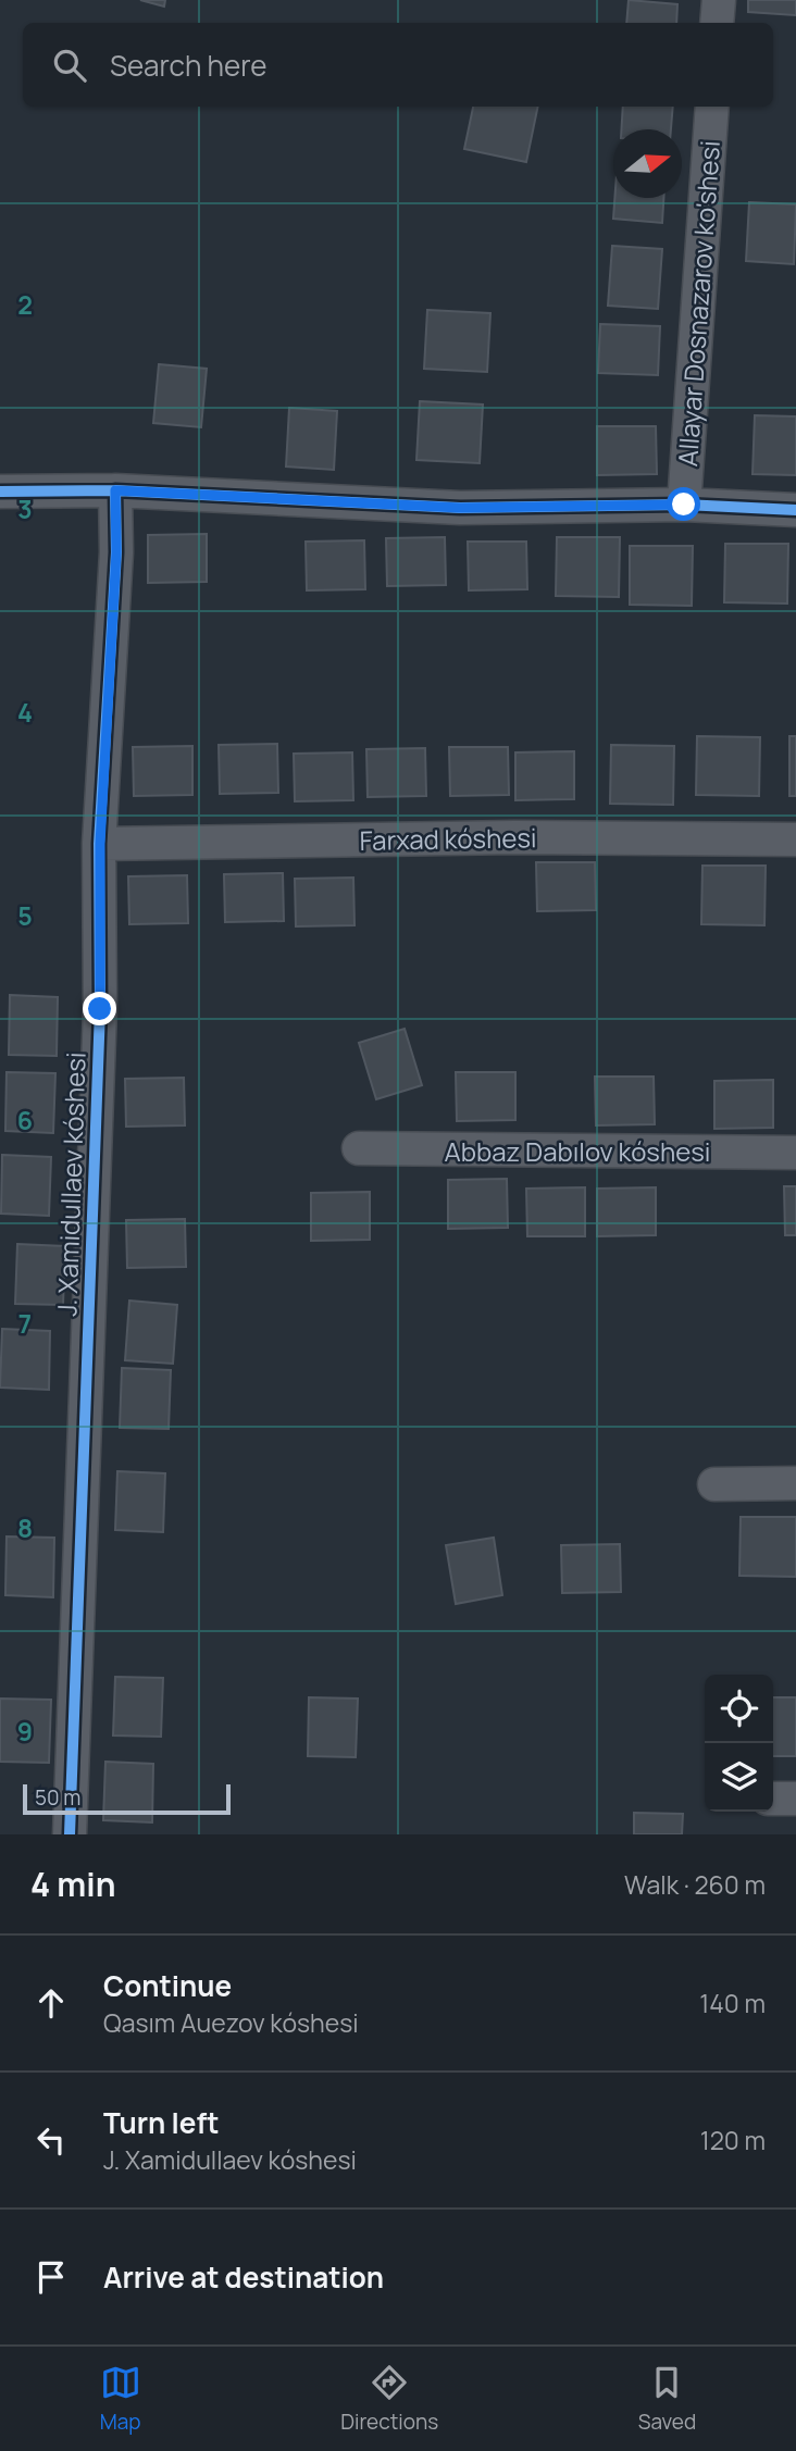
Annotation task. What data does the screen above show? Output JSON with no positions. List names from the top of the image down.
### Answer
{
  "streets": {
    "street": [
      "Allayar Dosnazarov ko'shesi",
      "Farxad kóshesi",
      "Abbaz Dabılov kóshesi",
      "J. Xamidullaev kóshesi"
    ]
  },
  "crossings": [
    ["Farxad kóshesi", "J. Xamidullaev kóshesi"]
  ],
  "scale_bar": "50 m",
  "north": "right",
  "page": {
    "search": "Search here",
    "scale": "50 m",
    "heading": ["4 min", "Walk · 260 m"],
    "list": [
      ["Continue", "Qasım Auezov kóshesi", "140 m"],
      ["Turn left", "J. Xamidullaev kóshesi", "120 m"],
      "Arrive at destination"
    ],
    "nav": ["Map", "Directions", "Saved"]
  },
  "grid": {
    "rows": [
      "2",
      "3",
      "4",
      "5",
      "6",
      "7",
      "8",
      "9"
    ]
  }
}
